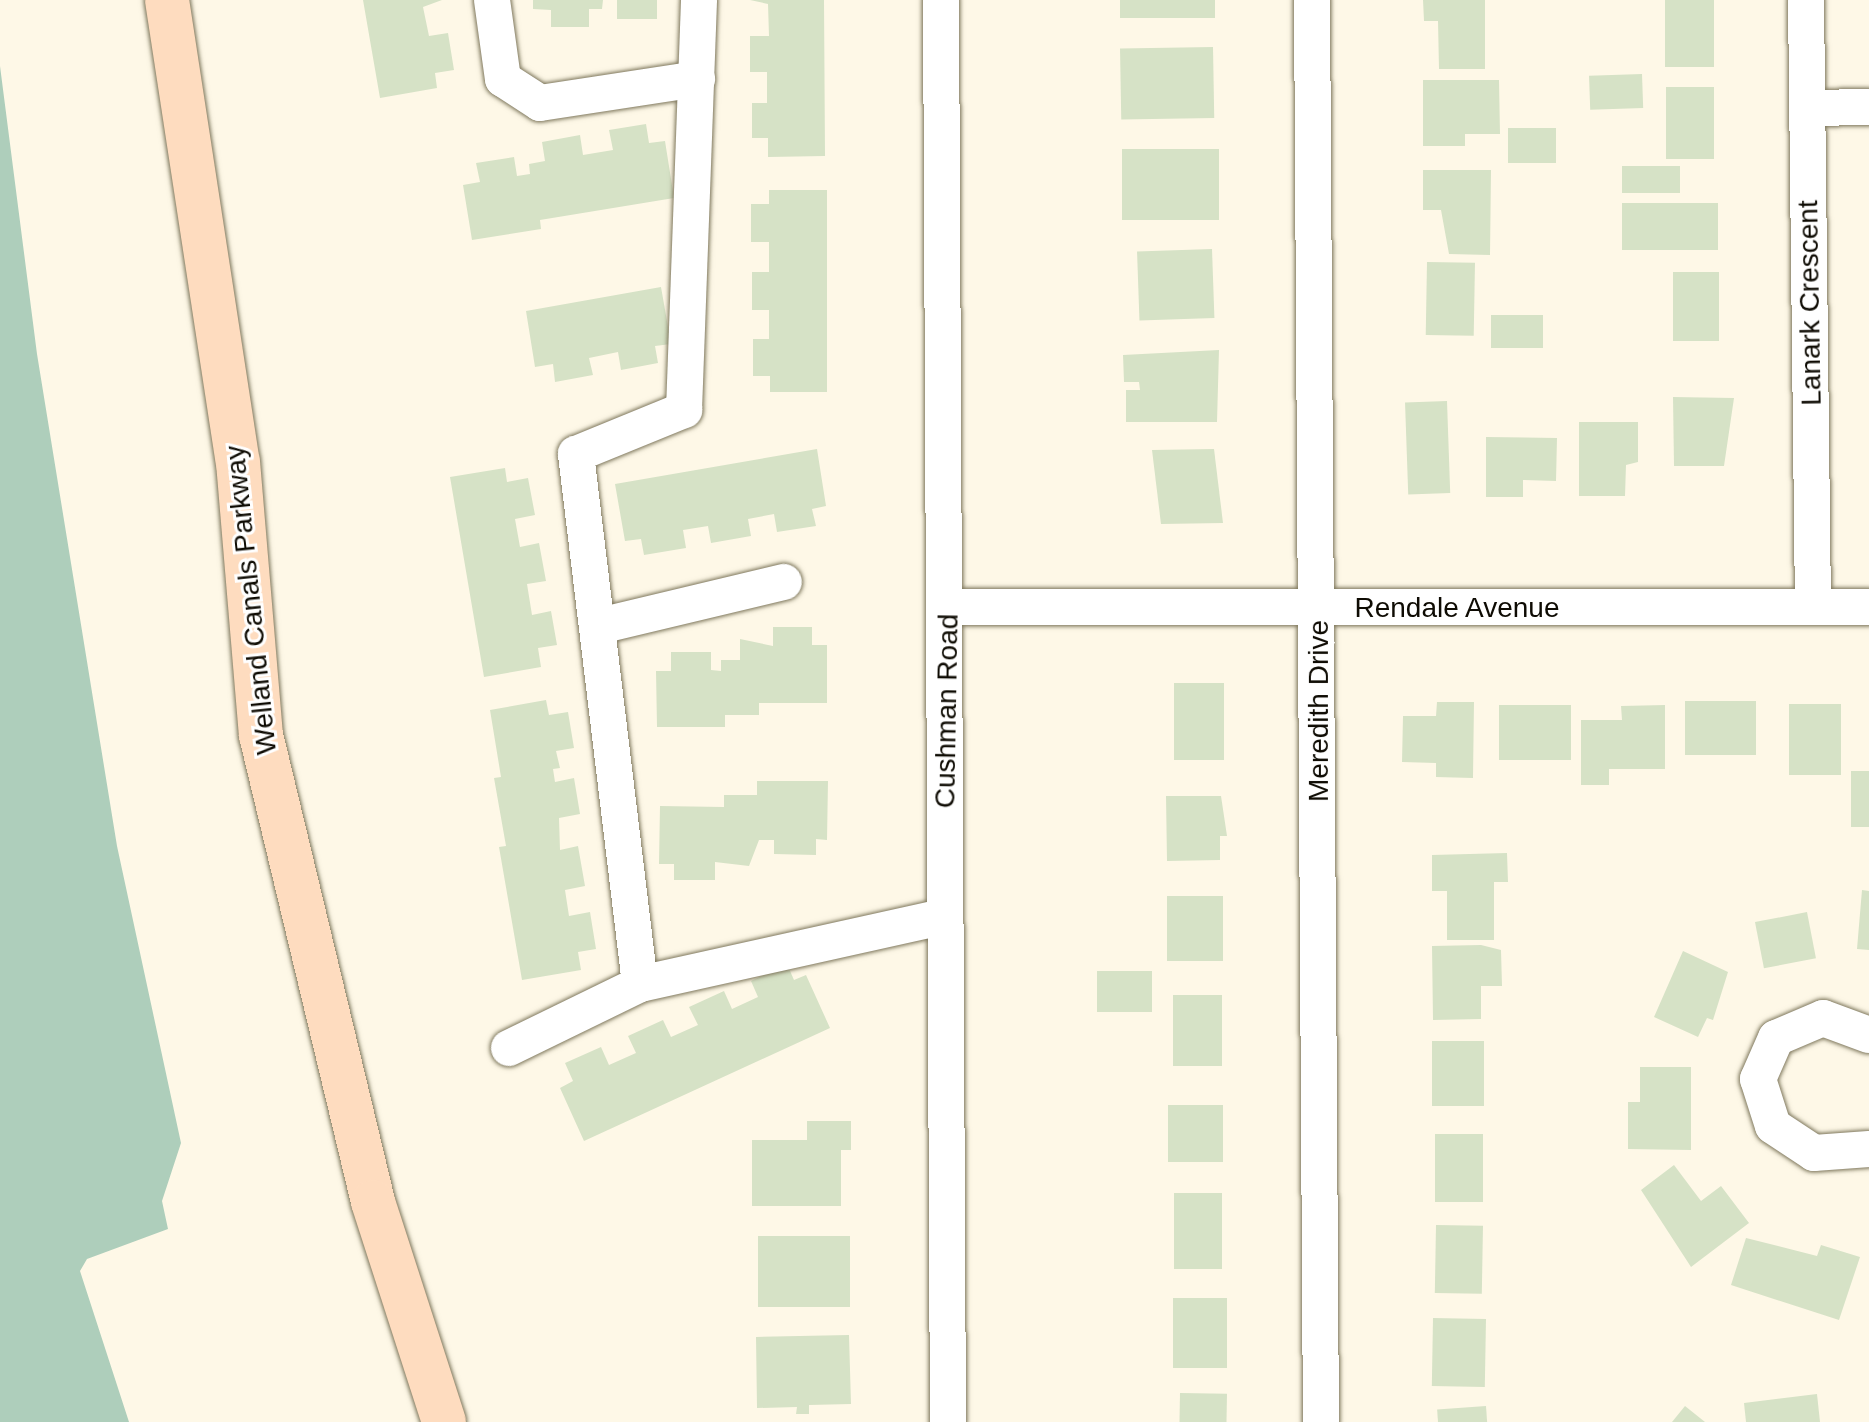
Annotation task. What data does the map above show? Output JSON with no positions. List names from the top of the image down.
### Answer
{
  "streets": {
    "main road": ["Welland Canals Parkway"],
    "street": [
      "Lanark Crescent",
      "Rendale Avenue",
      "Cushman Road",
      "Meredith Drive"
    ]
  },
  "crossings": [
    ["Lanark Crescent", "Rendale Avenue"],
    ["Rendale Avenue", "Cushman Road"],
    ["Rendale Avenue", "Meredith Drive"]
  ]
}
